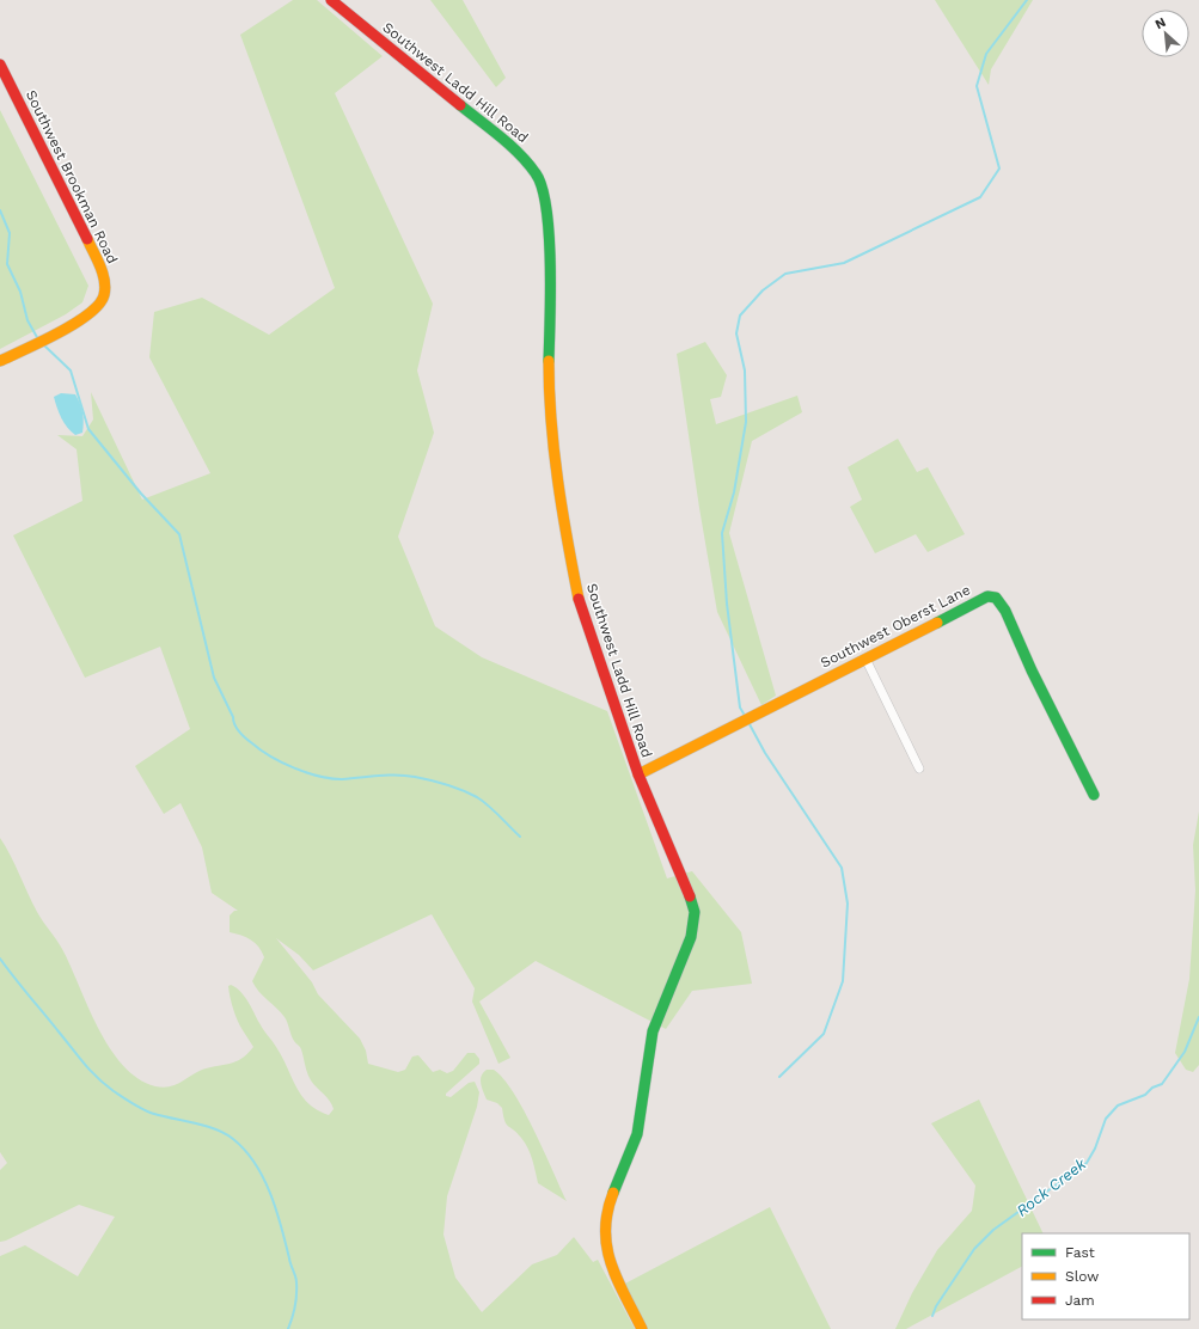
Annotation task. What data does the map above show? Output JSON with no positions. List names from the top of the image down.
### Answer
{
  "streets": {
    "street": ["Southwest Ladd Hill Road", "Southwest Brookman Road", "Southwest Oberst Lane"]
  },
  "crossings": [
    ["Southwest Ladd Hill Road", "Southwest Oberst Lane"]
  ],
  "water": ["Rock Creek"],
  "legend": ["Fast", "Slow", "Jam"],
  "north": "top left"
}
